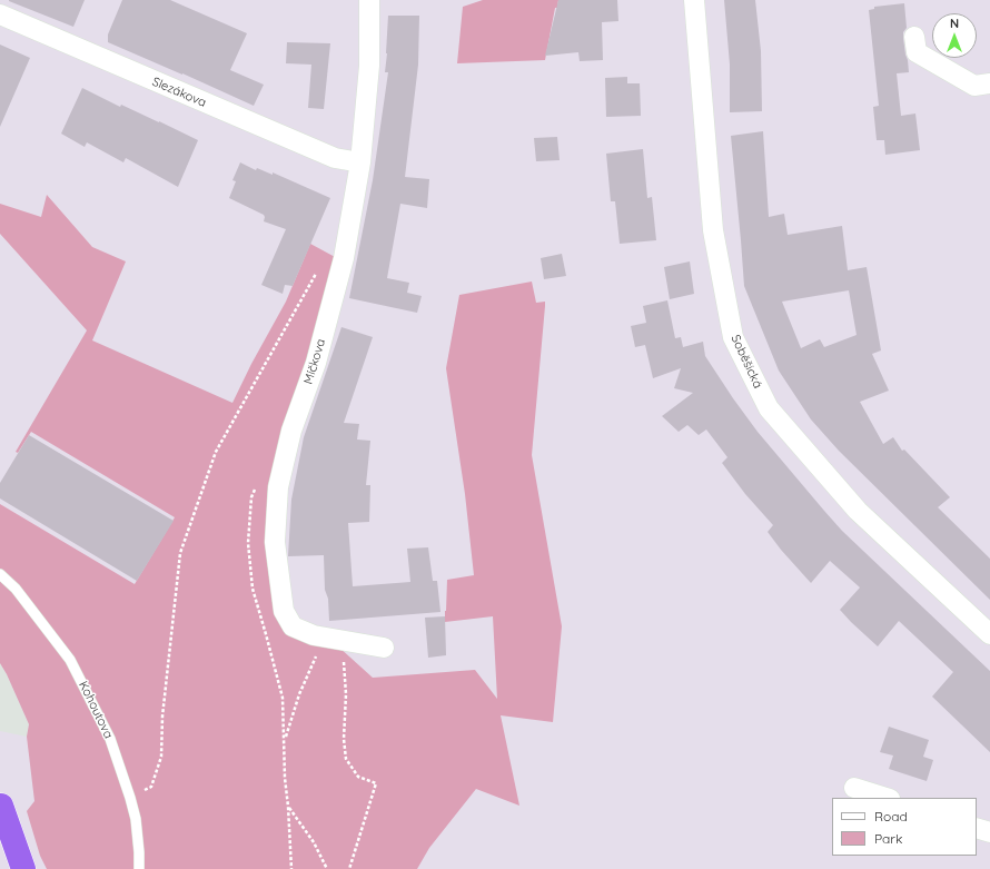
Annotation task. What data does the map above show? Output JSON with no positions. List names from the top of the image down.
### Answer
{
  "streets": {
    "street": ["Slezákova", "Míčkova", "Soběšická"],
    "lane": ["Kohoutova"]
  },
  "crossings": [
    ["Slezákova", "Míčkova"]
  ],
  "legend": ["Road", "Park"],
  "north": "top"
}
